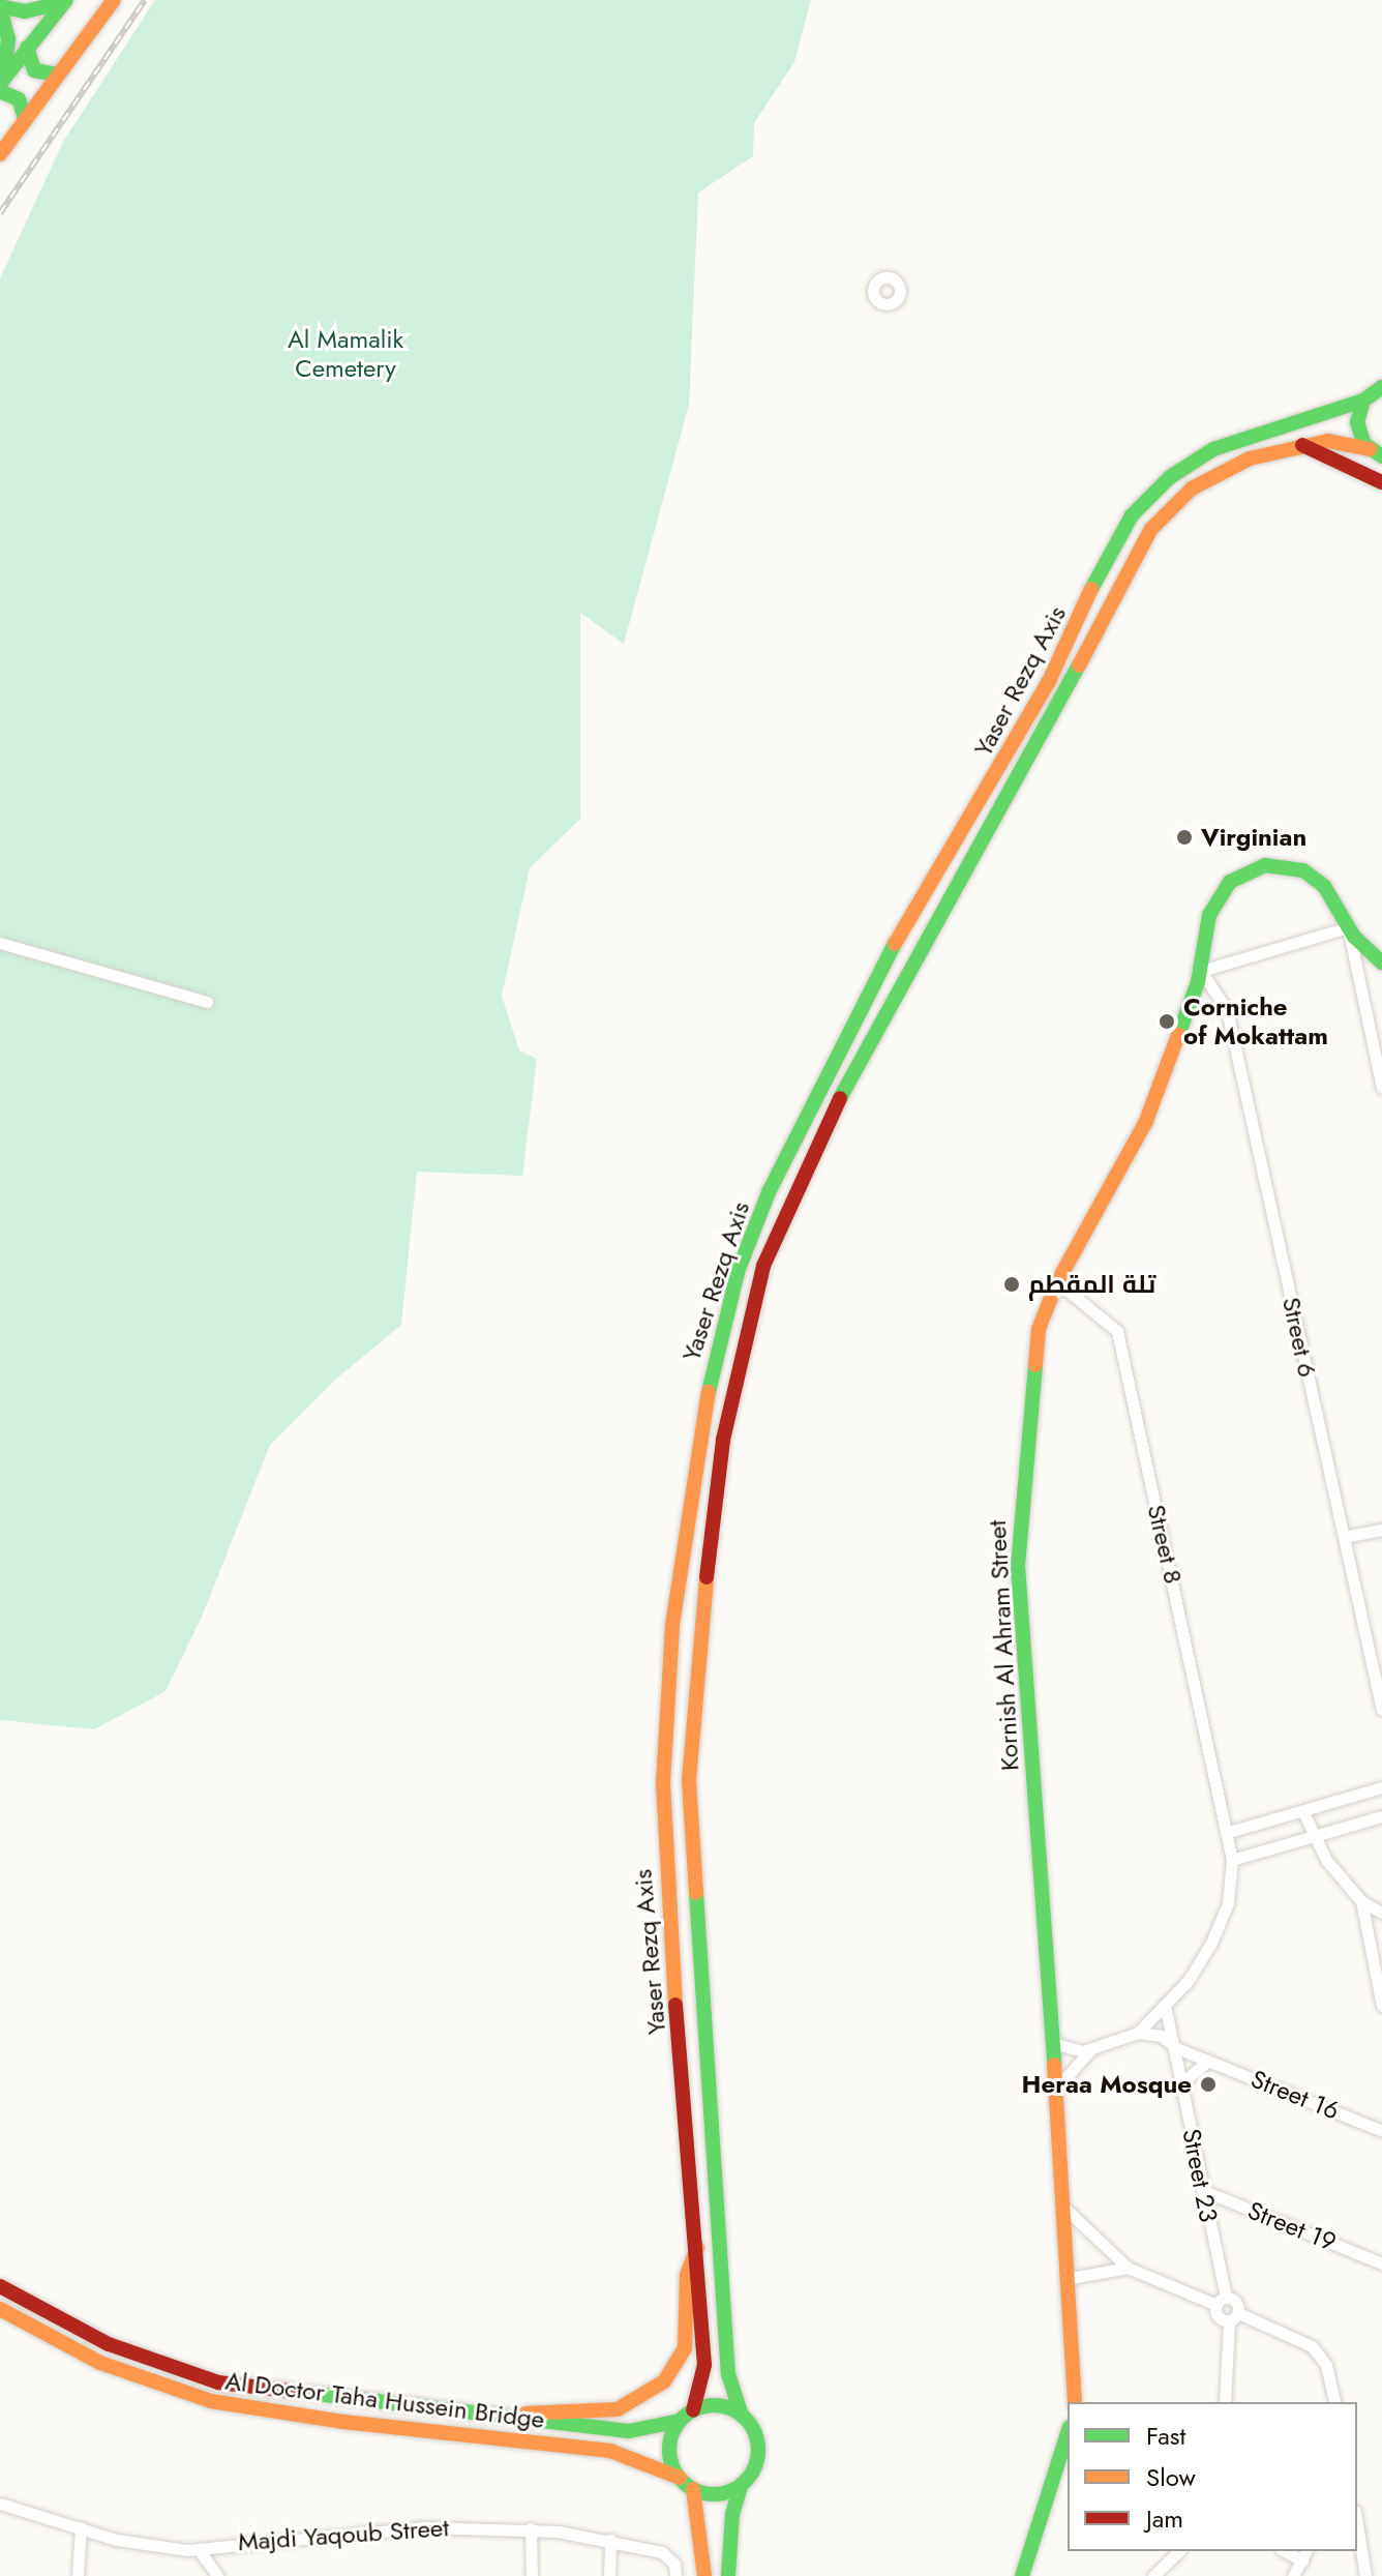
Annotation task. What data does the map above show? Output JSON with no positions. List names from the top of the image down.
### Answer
{
  "streets": {
    "main road": ["Yaser Rezq Axis", "Kornish Al Ahram Street", "Al Doctor Taha Hussein Bridge"],
    "street": [
      "Street 6",
      "Street 8",
      "Street 16",
      "Street 23",
      "Street 19",
      "Majdi Yaqoub Street"
    ]
  },
  "crossings": [
    ["Yaser Rezq Axis", "Al Doctor Taha Hussein Bridge"],
    ["Street 6", "Kornish Al Ahram Street"],
    ["Street 8", "Kornish Al Ahram Street"],
    ["Street 8", "Street 16"],
    ["Street 8", "Street 23"],
    ["Street 16", "Street 23"],
    ["Street 23", "Street 19"]
  ],
  "parks": ["Al Mamalik Cemetery"],
  "places": [
    "Virginian",
    "Corniche of Mokattam",
    "تلة المقطم",
    "Heraa Mosque"
  ],
  "legend": ["Fast", "Slow", "Jam"]
}
